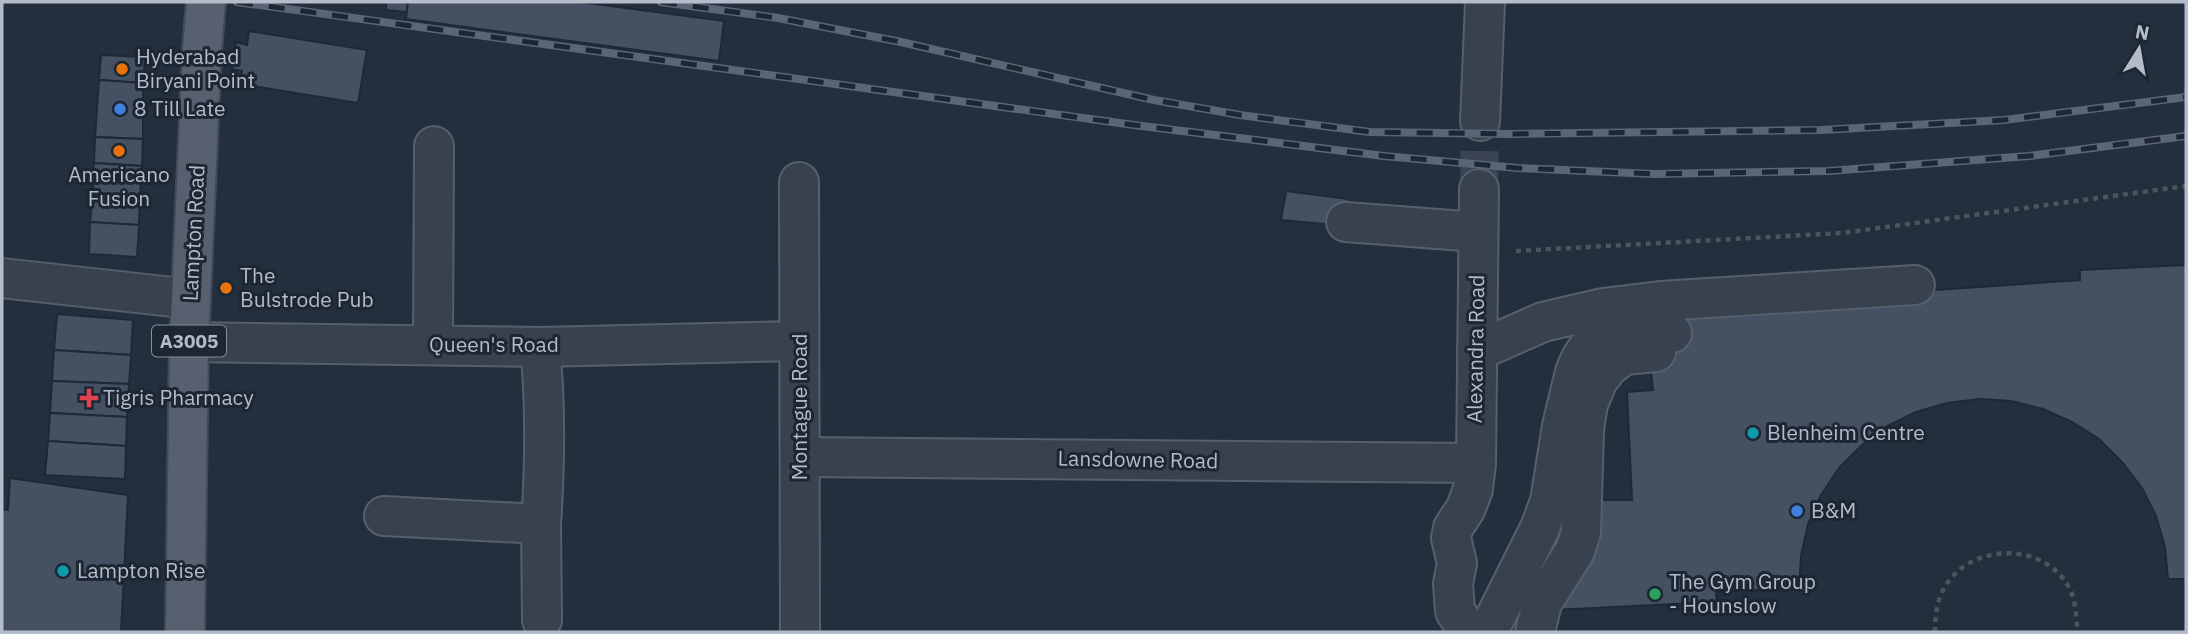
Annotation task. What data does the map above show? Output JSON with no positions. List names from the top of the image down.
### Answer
{
  "streets": {
    "main road": ["Lampton Road", "A3005"],
    "street": [
      "Queen's Road",
      "Alexandra Road",
      "Montague Road",
      "Lansdowne Road"
    ]
  },
  "crossings": [
    ["Lampton Road", "Queen's Road"],
    ["Queen's Road", "Montague Road"],
    ["Alexandra Road", "Lansdowne Road"],
    ["Montague Road", "Lansdowne Road"]
  ],
  "places": {
    "other": [
      "Hyderabad Biryani Point",
      "8 Till Late",
      "Americano Fusion",
      "The Bulstrode Pub",
      "Blenheim Centre",
      "B&M",
      "Lampton Rise",
      "The Gym Group - Hounslow"
    ],
    "health": ["Tigris Pharmacy"]
  },
  "north": "top"
}
